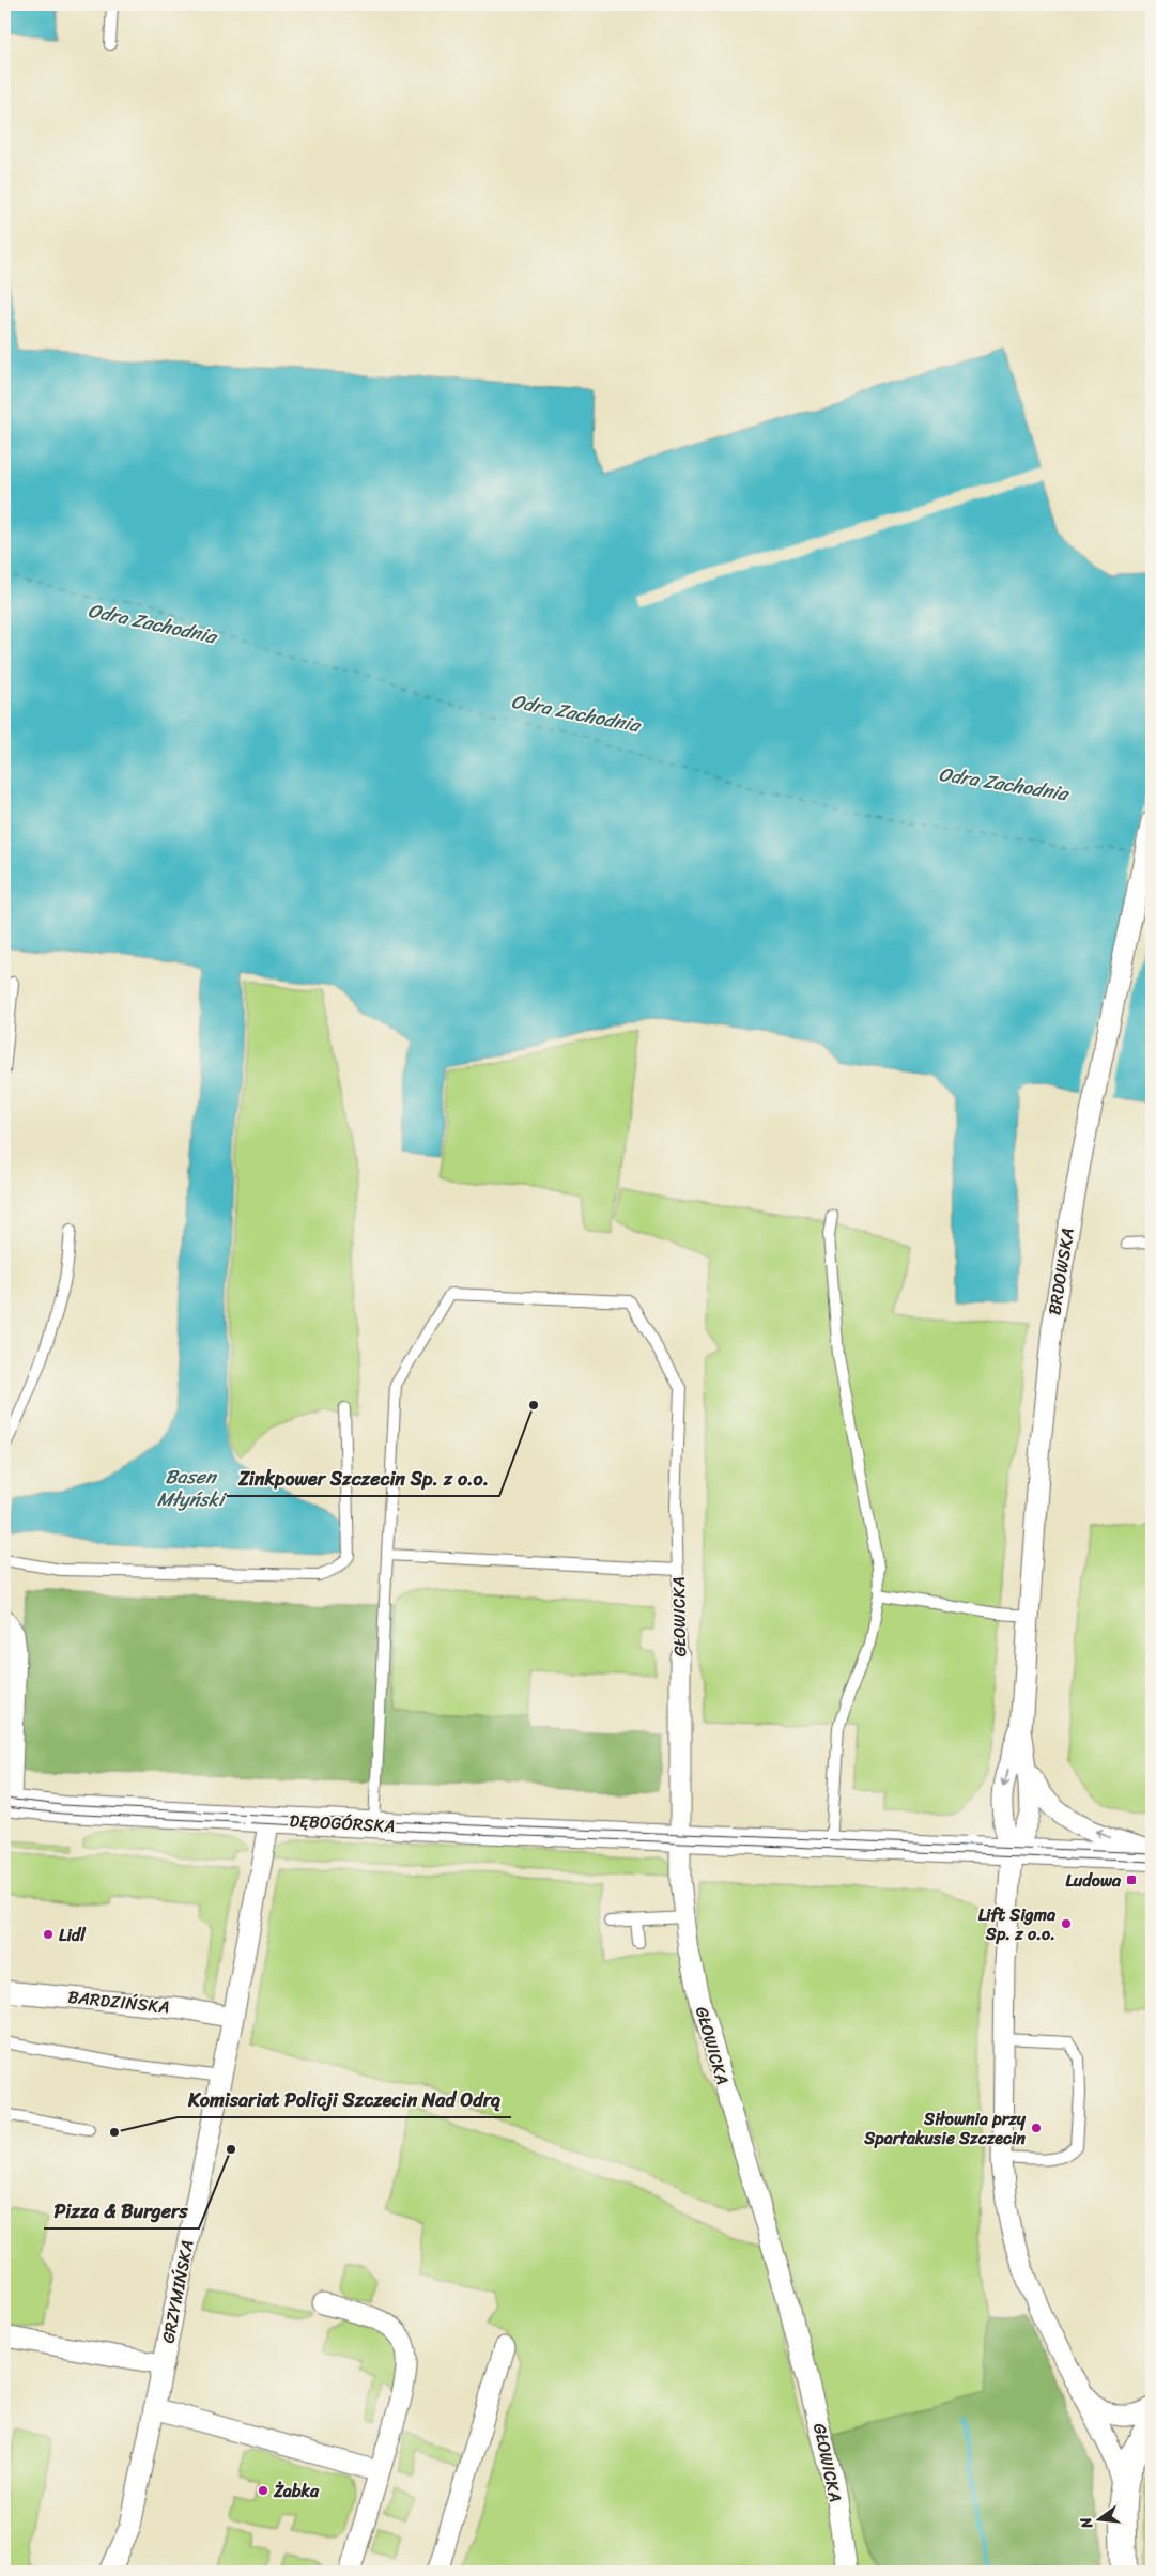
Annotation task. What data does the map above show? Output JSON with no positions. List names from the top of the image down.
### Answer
{
  "streets": {
    "street": [
      "BRDOWSKA",
      "GŁOWICKA",
      "DĘBOGÓRSKA",
      "BARDZIŃSKA",
      "GRZYMIŃSKA"
    ]
  },
  "crossings": [
    ["GŁOWICKA", "DĘBOGÓRSKA"],
    ["DĘBOGÓRSKA", "GRZYMIŃSKA"],
    ["BARDZIŃSKA", "GRZYMIŃSKA"]
  ],
  "water": ["Odra Zachodnia", "Basen Młyński"],
  "places": {
    "other": [
      "Zinkpower Szczecin Sp. z o.o.",
      "Lift Sigma Sp. z o.o.",
      "Lidl",
      "Siłownia przy Spartakusie Szczecin",
      "Komisariat Policji Szczecin Nad Odrą",
      "Pizza & Burgers",
      "Żabka"
    ],
    "transit": ["Ludowa"]
  },
  "north": "left"
}
